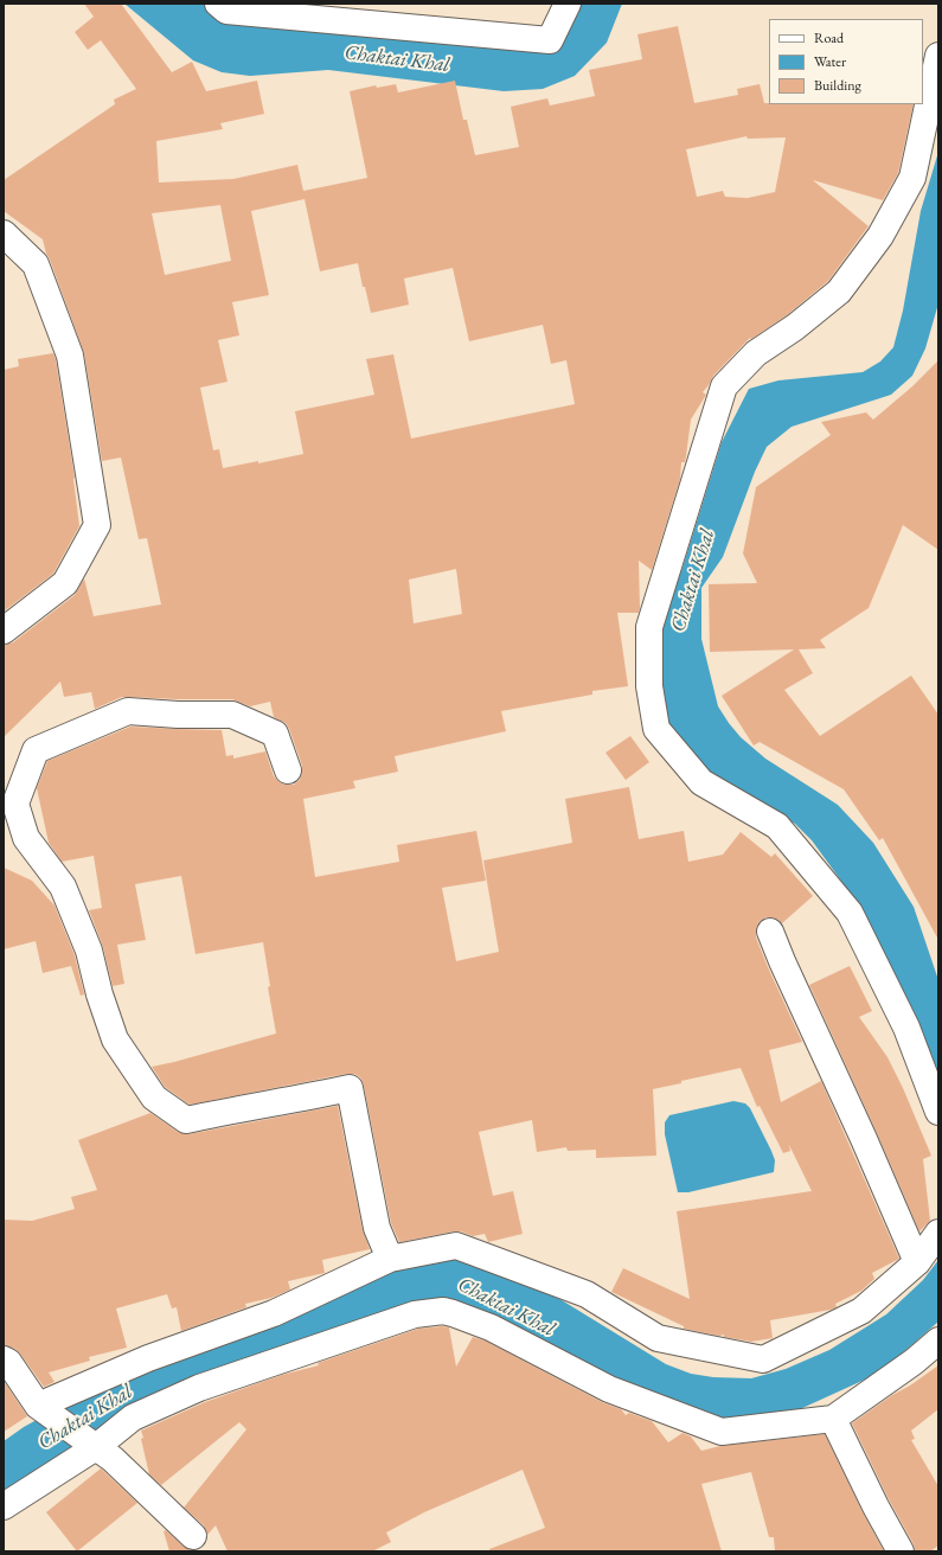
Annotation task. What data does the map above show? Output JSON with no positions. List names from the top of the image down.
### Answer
{
  "water": ["Chaktai Khal"],
  "legend": ["Road", "Water", "Building"]
}
